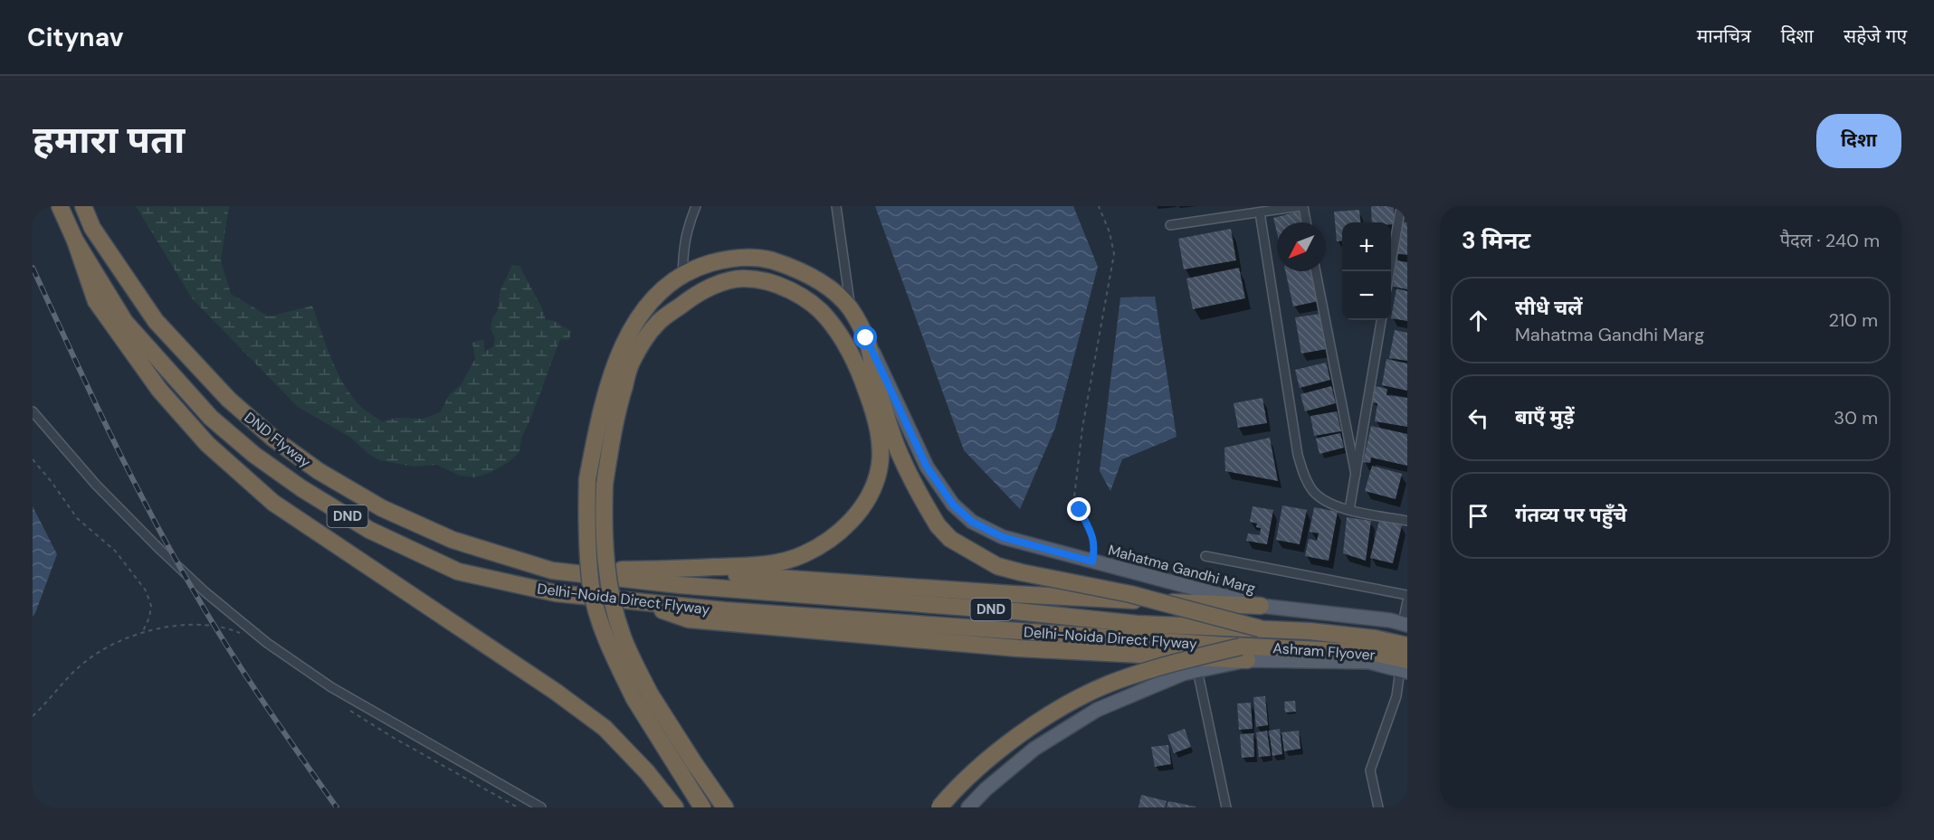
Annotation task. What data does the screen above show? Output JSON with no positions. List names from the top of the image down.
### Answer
{
  "streets": {
    "highway": [
      "DND Flyway",
      "DND",
      "Delhi-Noida Direct Flyway",
      "Ashram Flyover"
    ],
    "main road": ["Mahatma Gandhi Marg"]
  },
  "crossings": [
    ["DND Flyway", "Delhi-Noida Direct Flyway"],
    ["Delhi-Noida Direct Flyway", "Ashram Flyover"]
  ],
  "north": "bottom left",
  "page": {
    "header": "Citynav",
    "nav": ["मानचित्र", "दिशा", "सहेजे गए"],
    "buttons": "दिशा",
    "title": "हमारा पता",
    "heading": ["3 मिनट", "पैदल · 240 m"],
    "map_buttons": ["+", "−"],
    "list": [
      ["सीधे चलें", "Mahatma Gandhi Marg", "210 m"],
      ["बाएँ मुड़ें", "30 m"],
      "गंतव्य पर पहुँचे"
    ]
  }
}
